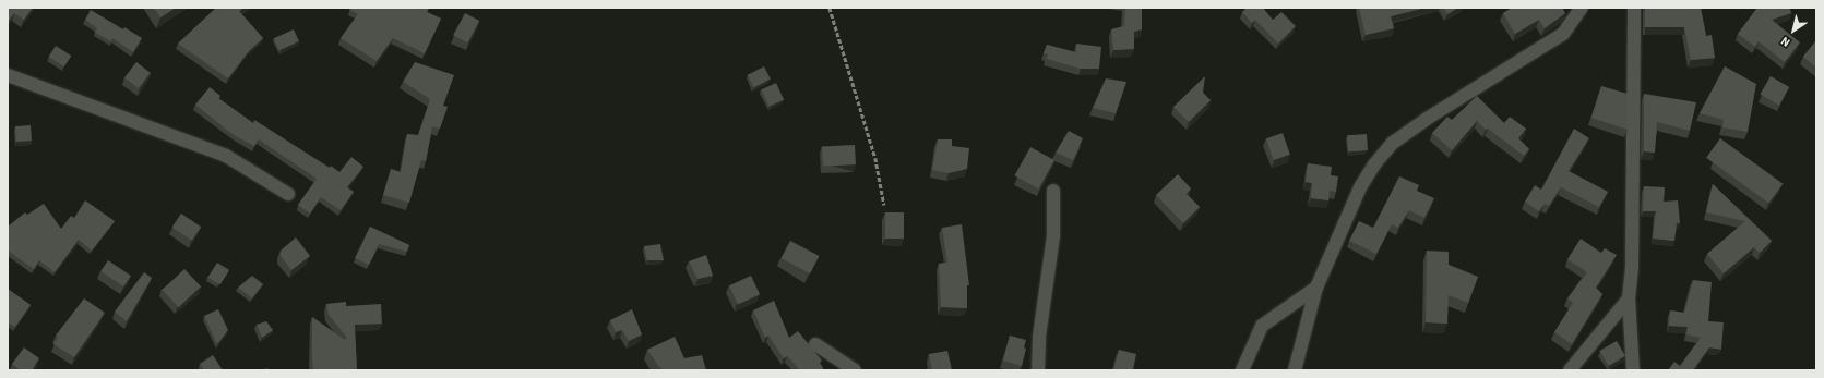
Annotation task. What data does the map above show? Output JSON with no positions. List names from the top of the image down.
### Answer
{
  "north": "bottom left"
}
